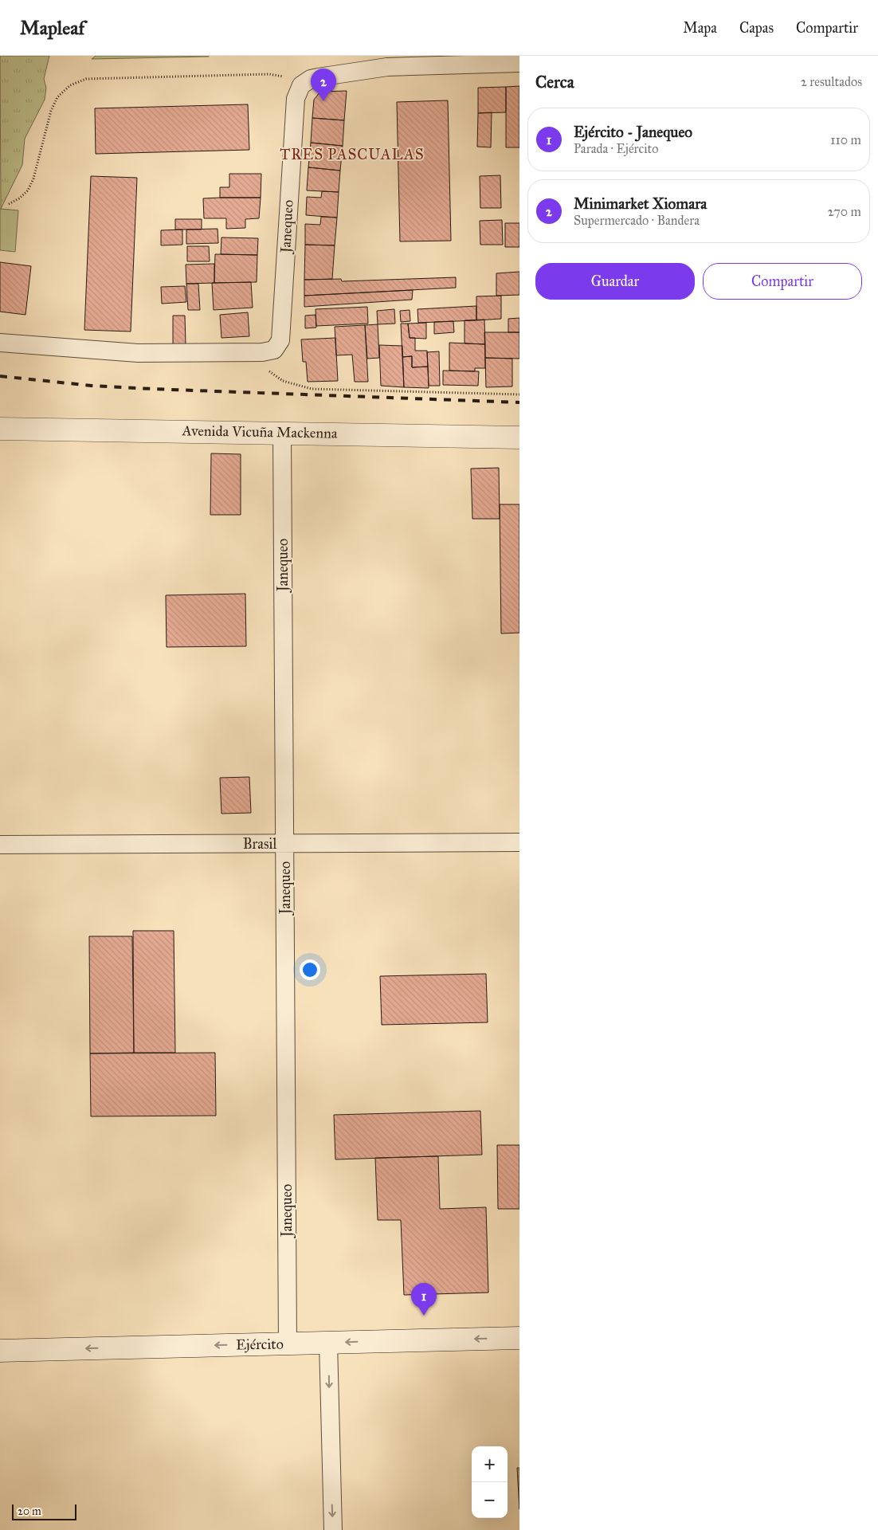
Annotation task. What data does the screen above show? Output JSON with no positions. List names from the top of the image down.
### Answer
{
  "streets": {
    "main road": ["Avenida Vicuña Mackenna", "Ejército"],
    "street": ["Janequeo", "Brasil"]
  },
  "crossings": [
    ["Janequeo", "Avenida Vicuña Mackenna"],
    ["Janequeo", "Brasil"],
    ["Janequeo", "Ejército"]
  ],
  "one_way": ["Ejército"],
  "districts": ["TRES PASCUALAS"],
  "scale_bar": "20 m",
  "page": {
    "header": "Mapleaf",
    "nav": ["Mapa", "Capas", "Compartir"],
    "heading": ["Cerca", "2 resultados"],
    "pins": ["2", "1"],
    "list": [
      {
        "mark": "1",
        "name": "Ejército - Janequeo",
        "note": "Parada · Ejército",
        "value": "110 m"
      },
      {
        "mark": "2",
        "name": "Minimarket Xiomara",
        "note": "Supermercado · Bandera",
        "value": "270 m"
      }
    ],
    "buttons": ["Guardar", "Compartir"],
    "map_buttons": ["+", "−"],
    "scale": "20 m"
  }
}
